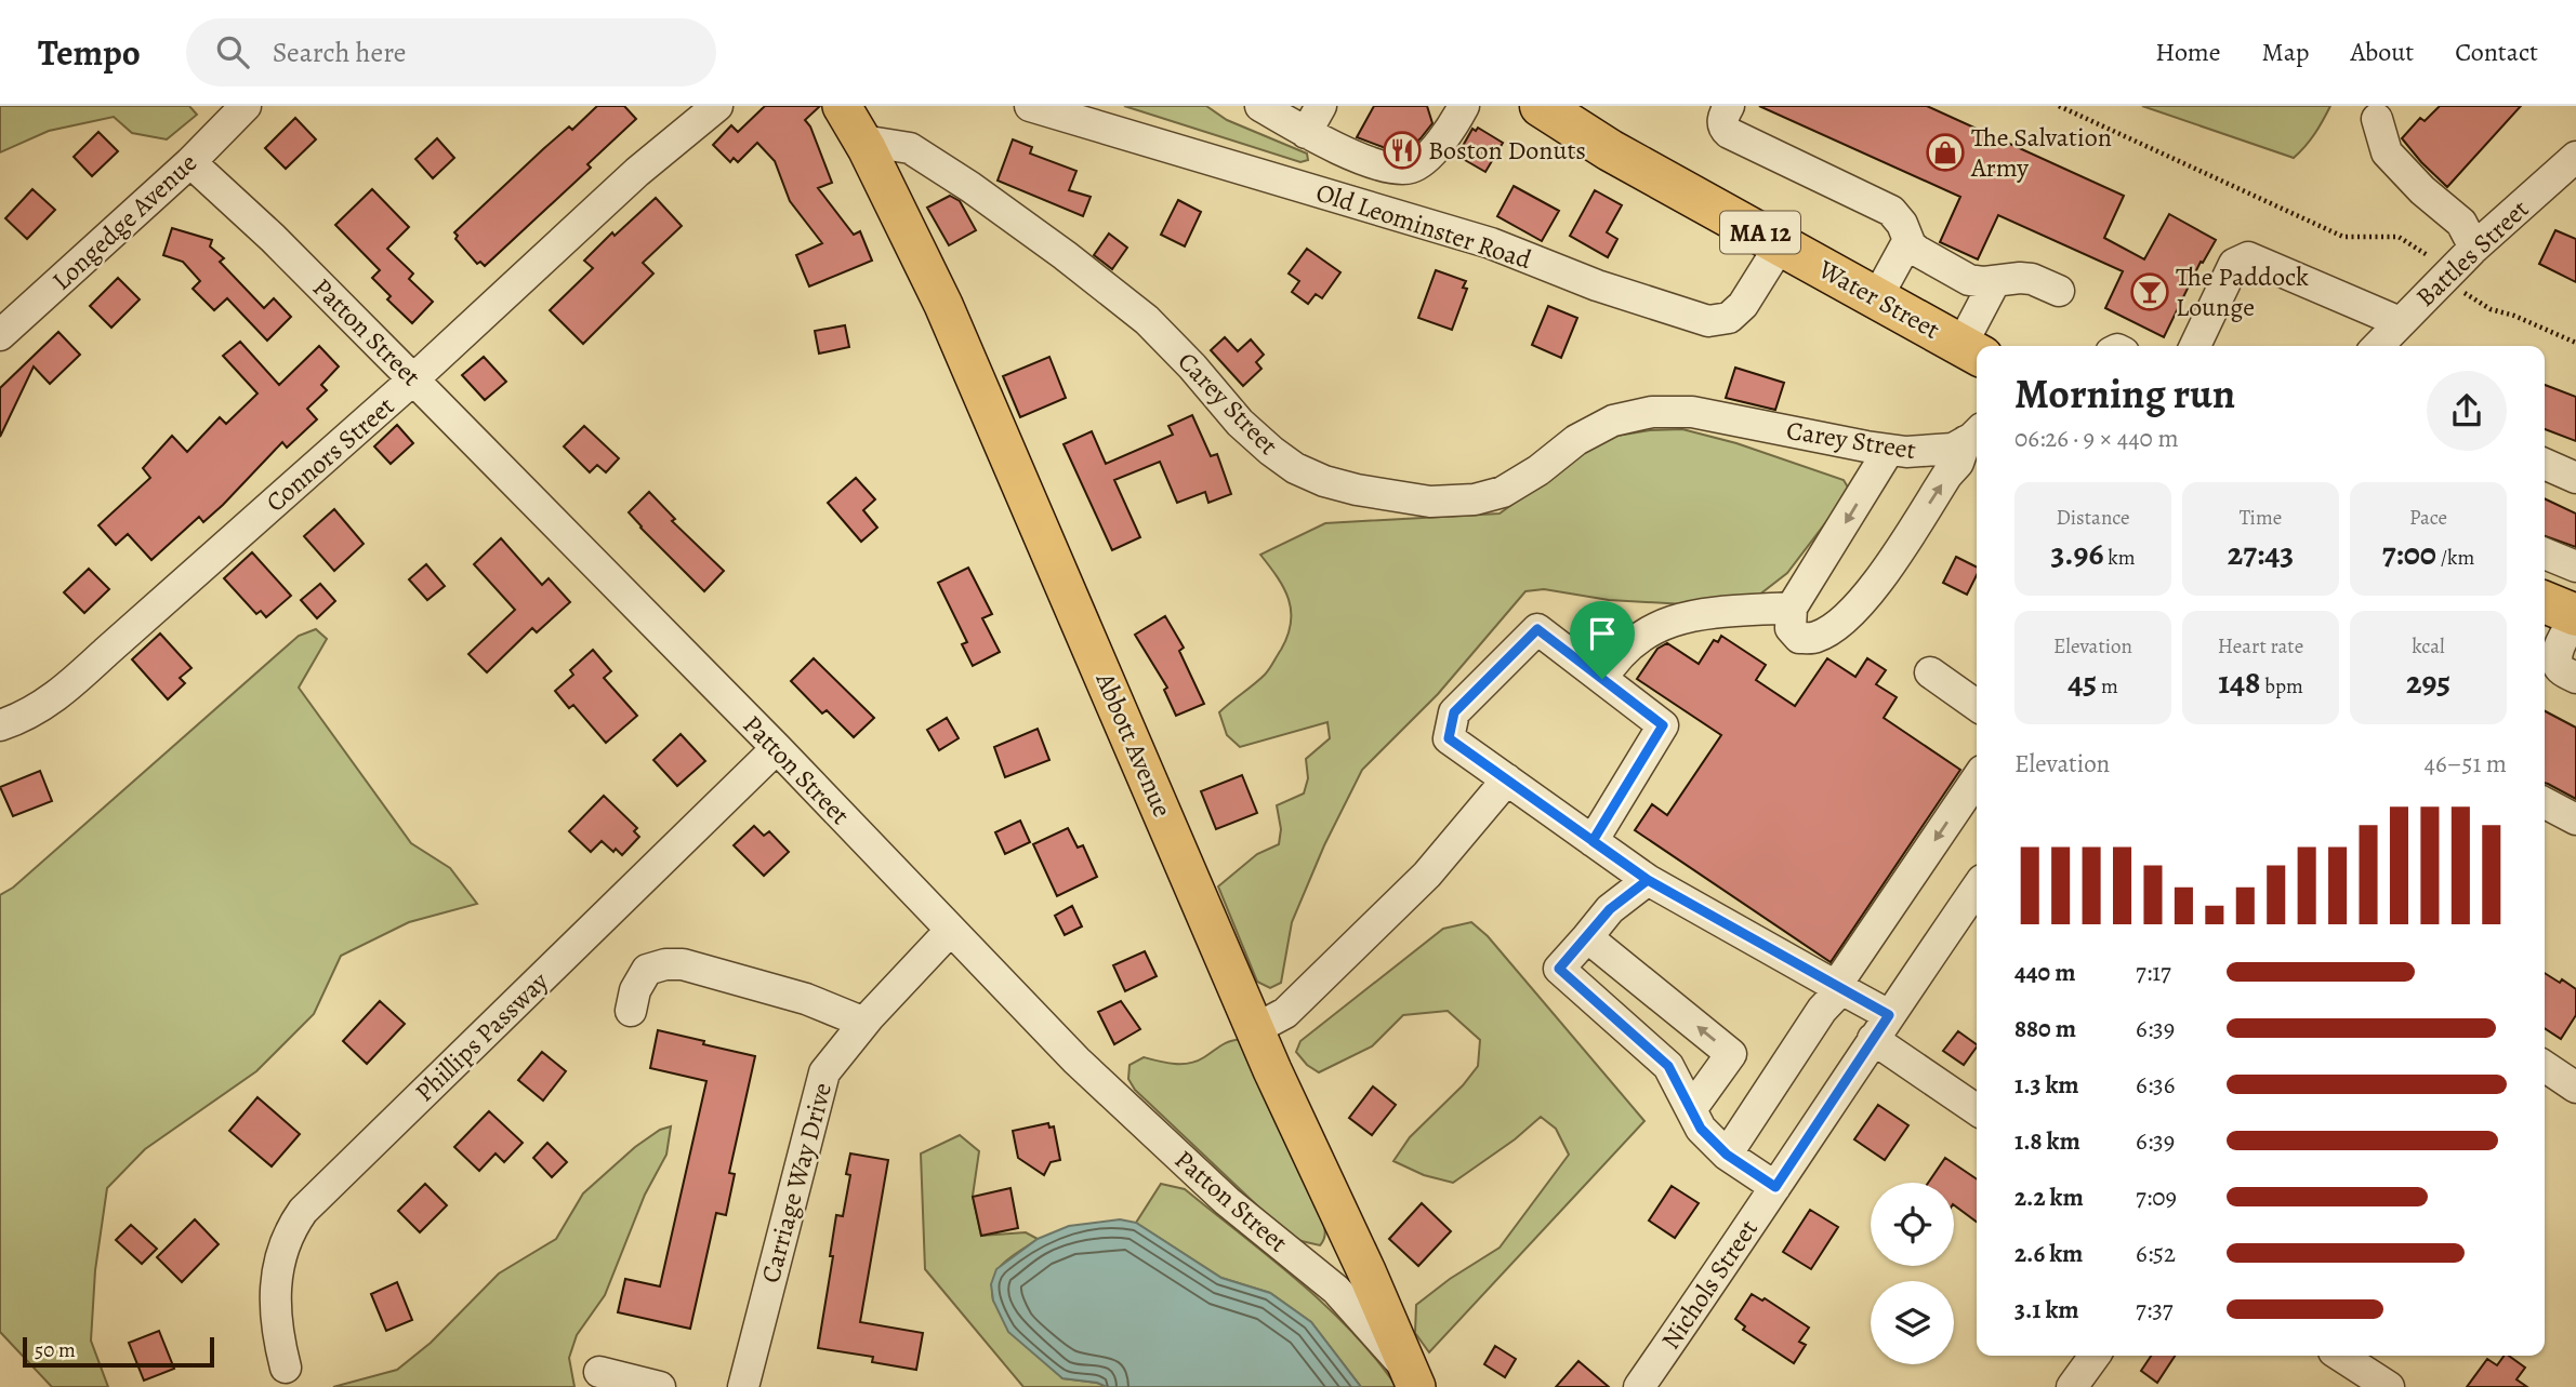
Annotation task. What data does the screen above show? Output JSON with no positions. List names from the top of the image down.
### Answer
{
  "streets": {
    "highway": ["MA 12", "Water Street"],
    "main road": ["Abbott Avenue"],
    "street": [
      "Longedge Avenue",
      "Old Leominster Road",
      "Battles Street",
      "Patton Street",
      "Carey Street",
      "Connors Street",
      "Phillips Passway",
      "Carriage Way Drive",
      "Nichols Street"
    ]
  },
  "crossings": [
    ["Longedge Avenue", "Patton Street"],
    ["Old Leominster Road", "Water Street"],
    ["Patton Street", "Connors Street"],
    ["Patton Street", "Abbott Avenue"],
    ["Patton Street", "Phillips Passway"],
    ["Patton Street", "Carriage Way Drive"],
    ["Carey Street", "Abbott Avenue"]
  ],
  "places": {
    "restaurant": ["Boston Donuts"],
    "shop": ["The Salvation Army"],
    "bar": ["The Paddock Lounge"]
  },
  "scale_bar": "50 m",
  "page": {
    "header": "Tempo",
    "search": "Search here",
    "nav": [
      "Home",
      "Map",
      "About",
      "Contact"
    ],
    "heading": ["Morning run", "06:26 · 9 × 440 m"],
    "stats": [
      ["Distance", "3.96 km"],
      ["Time", "27:43"],
      ["Pace", "7:00 /km"],
      ["Elevation", "45 m"],
      ["Heart rate", "148 bpm"],
      ["kcal", "295"]
    ],
    "chart": ["Elevation", "46–51 m"],
    "list": [
      {
        "name": "440 m",
        "note": "7:17"
      },
      {
        "name": "880 m",
        "note": "6:39"
      },
      {
        "name": "1.3 km",
        "note": "6:36"
      },
      {
        "name": "1.8 km",
        "note": "6:39"
      },
      {
        "name": "2.2 km",
        "note": "7:09"
      },
      {
        "name": "2.6 km",
        "note": "6:52"
      },
      {
        "name": "3.1 km",
        "note": "7:37"
      }
    ],
    "scale": "50 m"
  }
}
